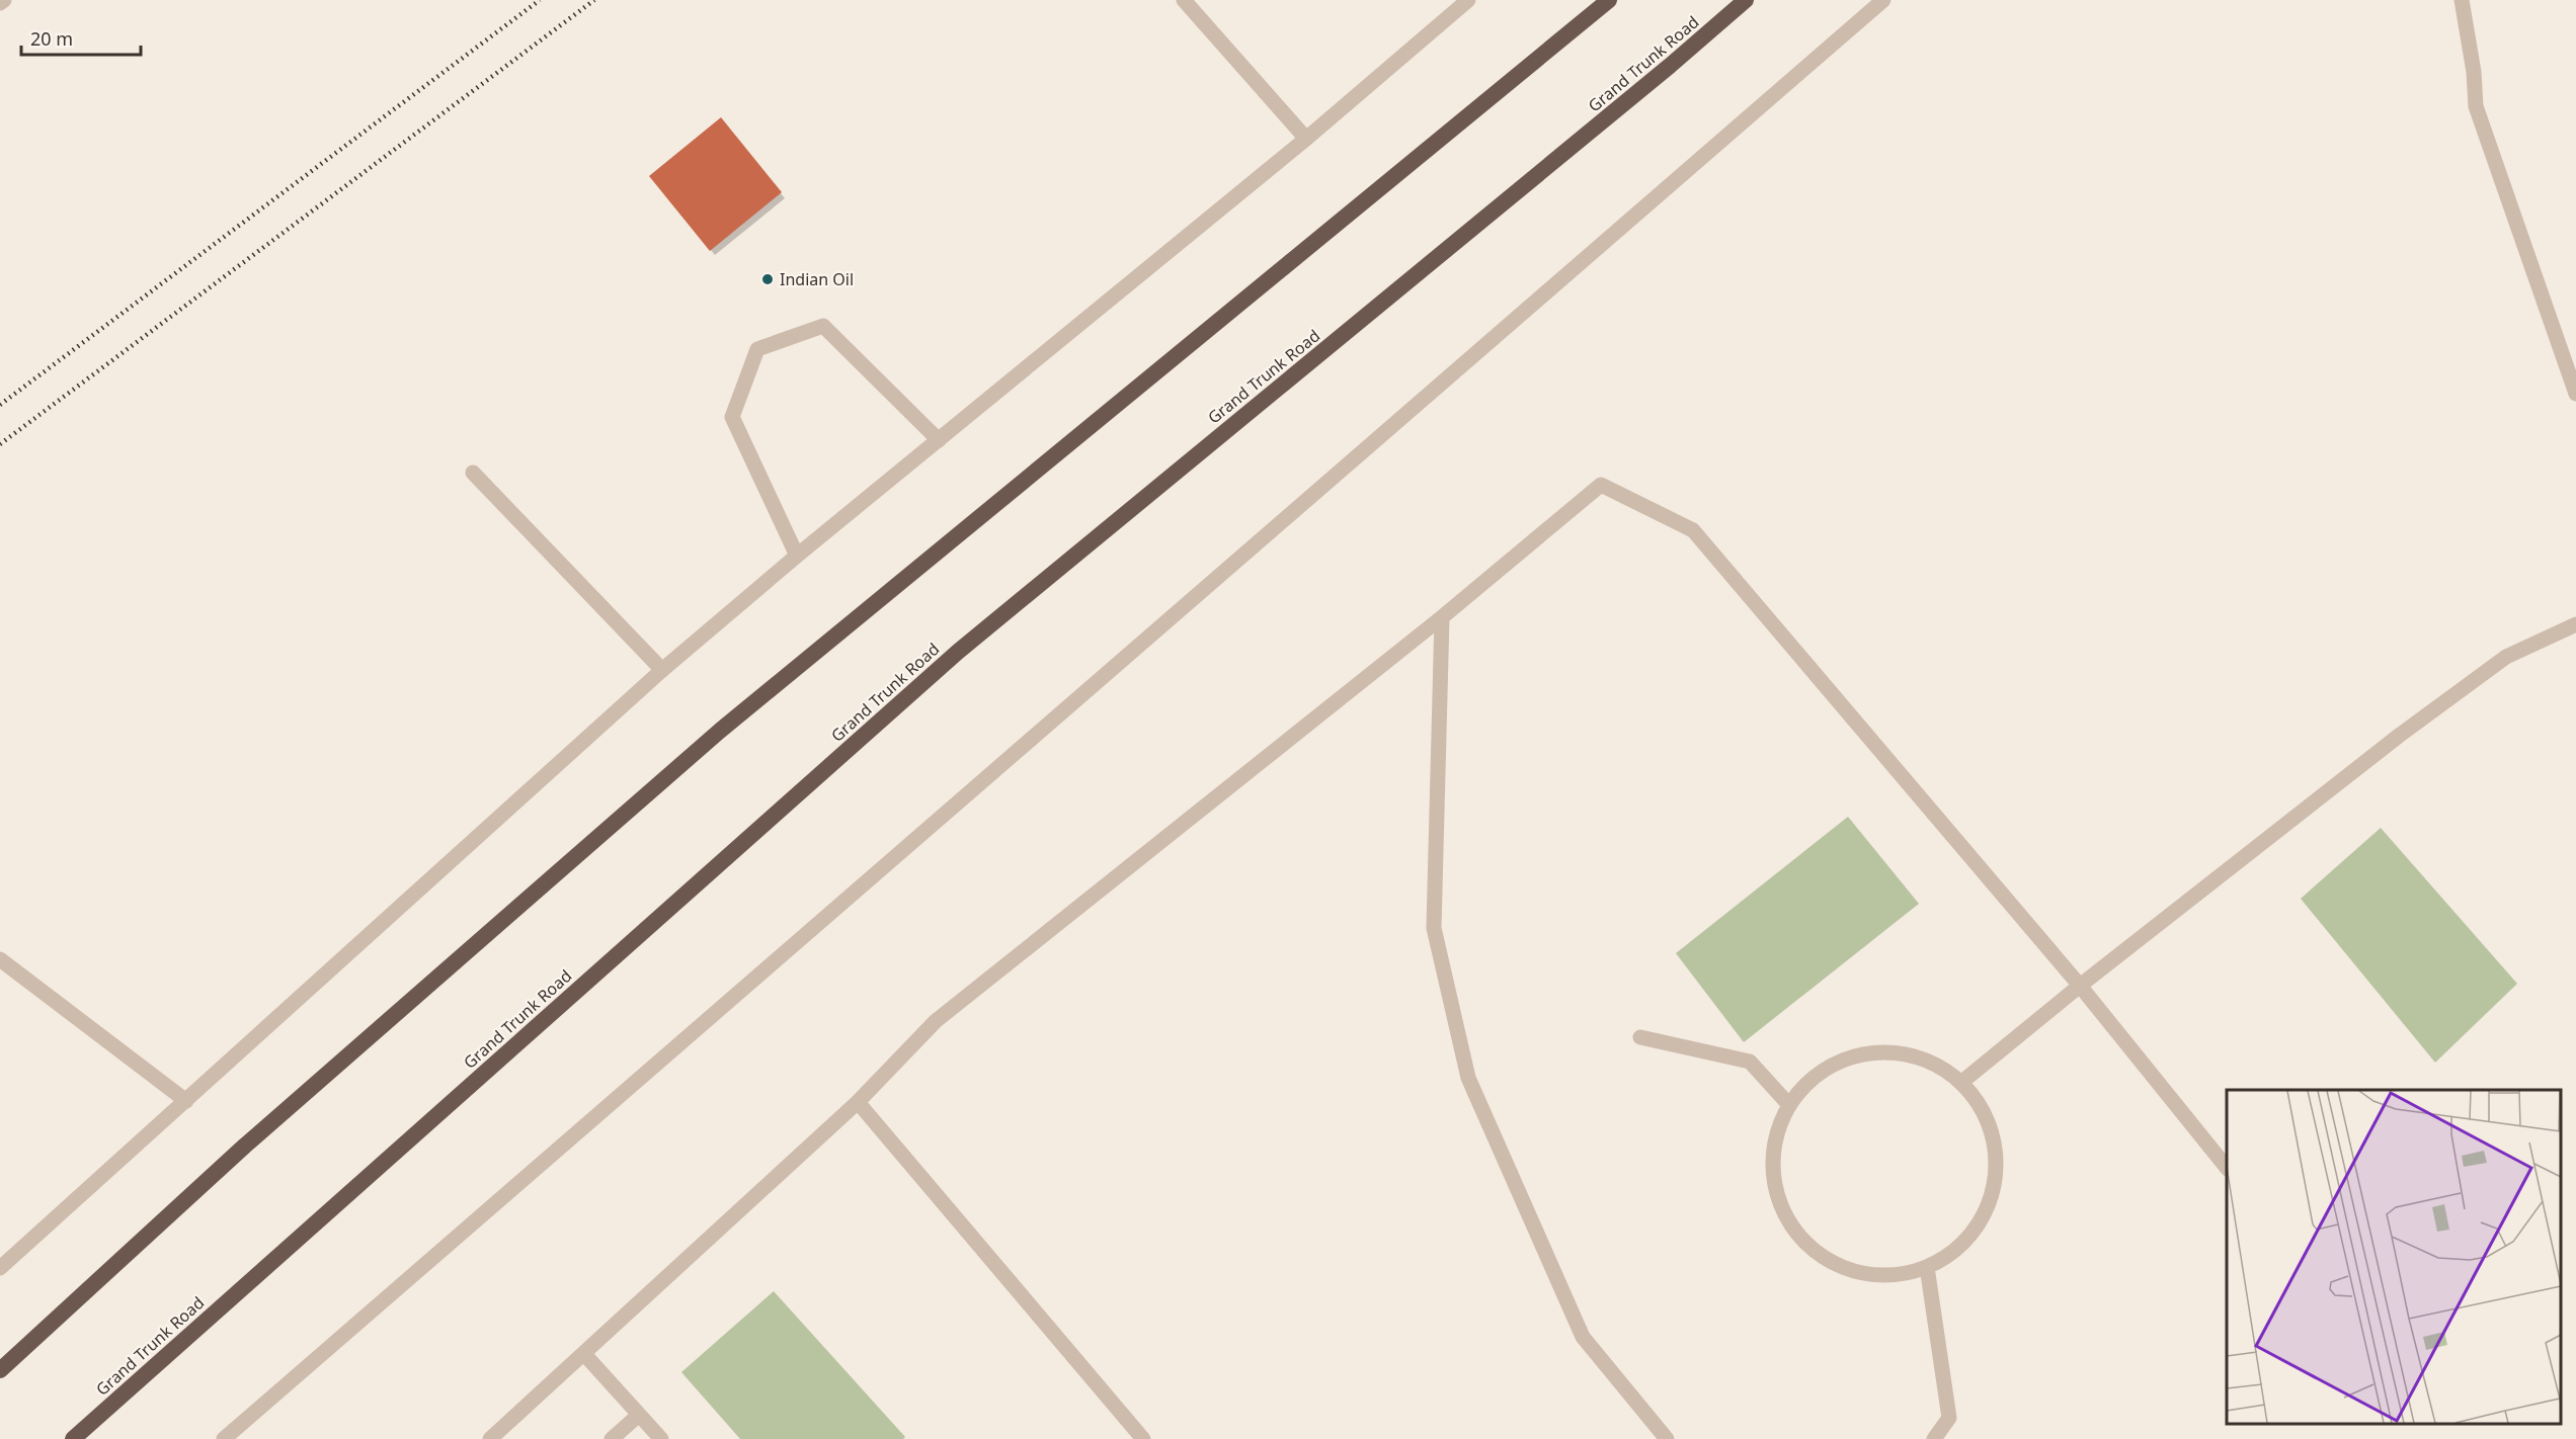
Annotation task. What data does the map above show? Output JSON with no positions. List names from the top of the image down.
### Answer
{
  "streets": {
    "highway": ["Grand Trunk Road"]
  },
  "places": ["Indian Oil"],
  "scale_bar": "20 m"
}
